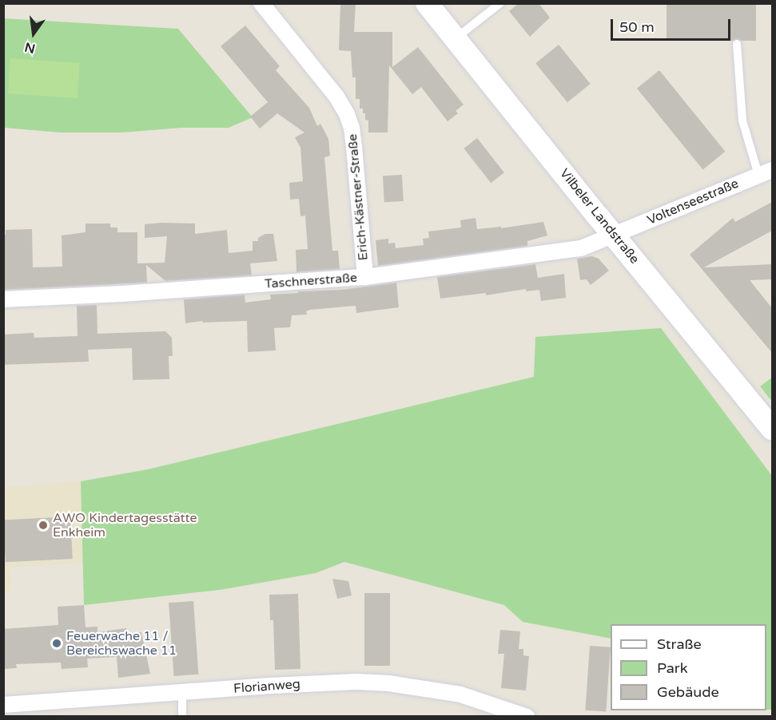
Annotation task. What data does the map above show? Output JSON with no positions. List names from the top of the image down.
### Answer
{
  "streets": {
    "main road": ["Vilbeler Landstraße"],
    "street": [
      "Erich-Kästner-Straße",
      "Voltenseestraße",
      "Taschnerstraße",
      "Florianweg"
    ]
  },
  "crossings": [
    ["Erich-Kästner-Straße", "Taschnerstraße"],
    ["Voltenseestraße", "Vilbeler Landstraße"],
    ["Voltenseestraße", "Taschnerstraße"],
    ["Vilbeler Landstraße", "Taschnerstraße"]
  ],
  "places": ["AWO Kindertagesstätte Enkheim", "Feuerwache 11 / Bereichswache 11"],
  "legend": ["Straße", "Park", "Gebäude"],
  "scale_bar": "50 m",
  "north": "bottom"
}
